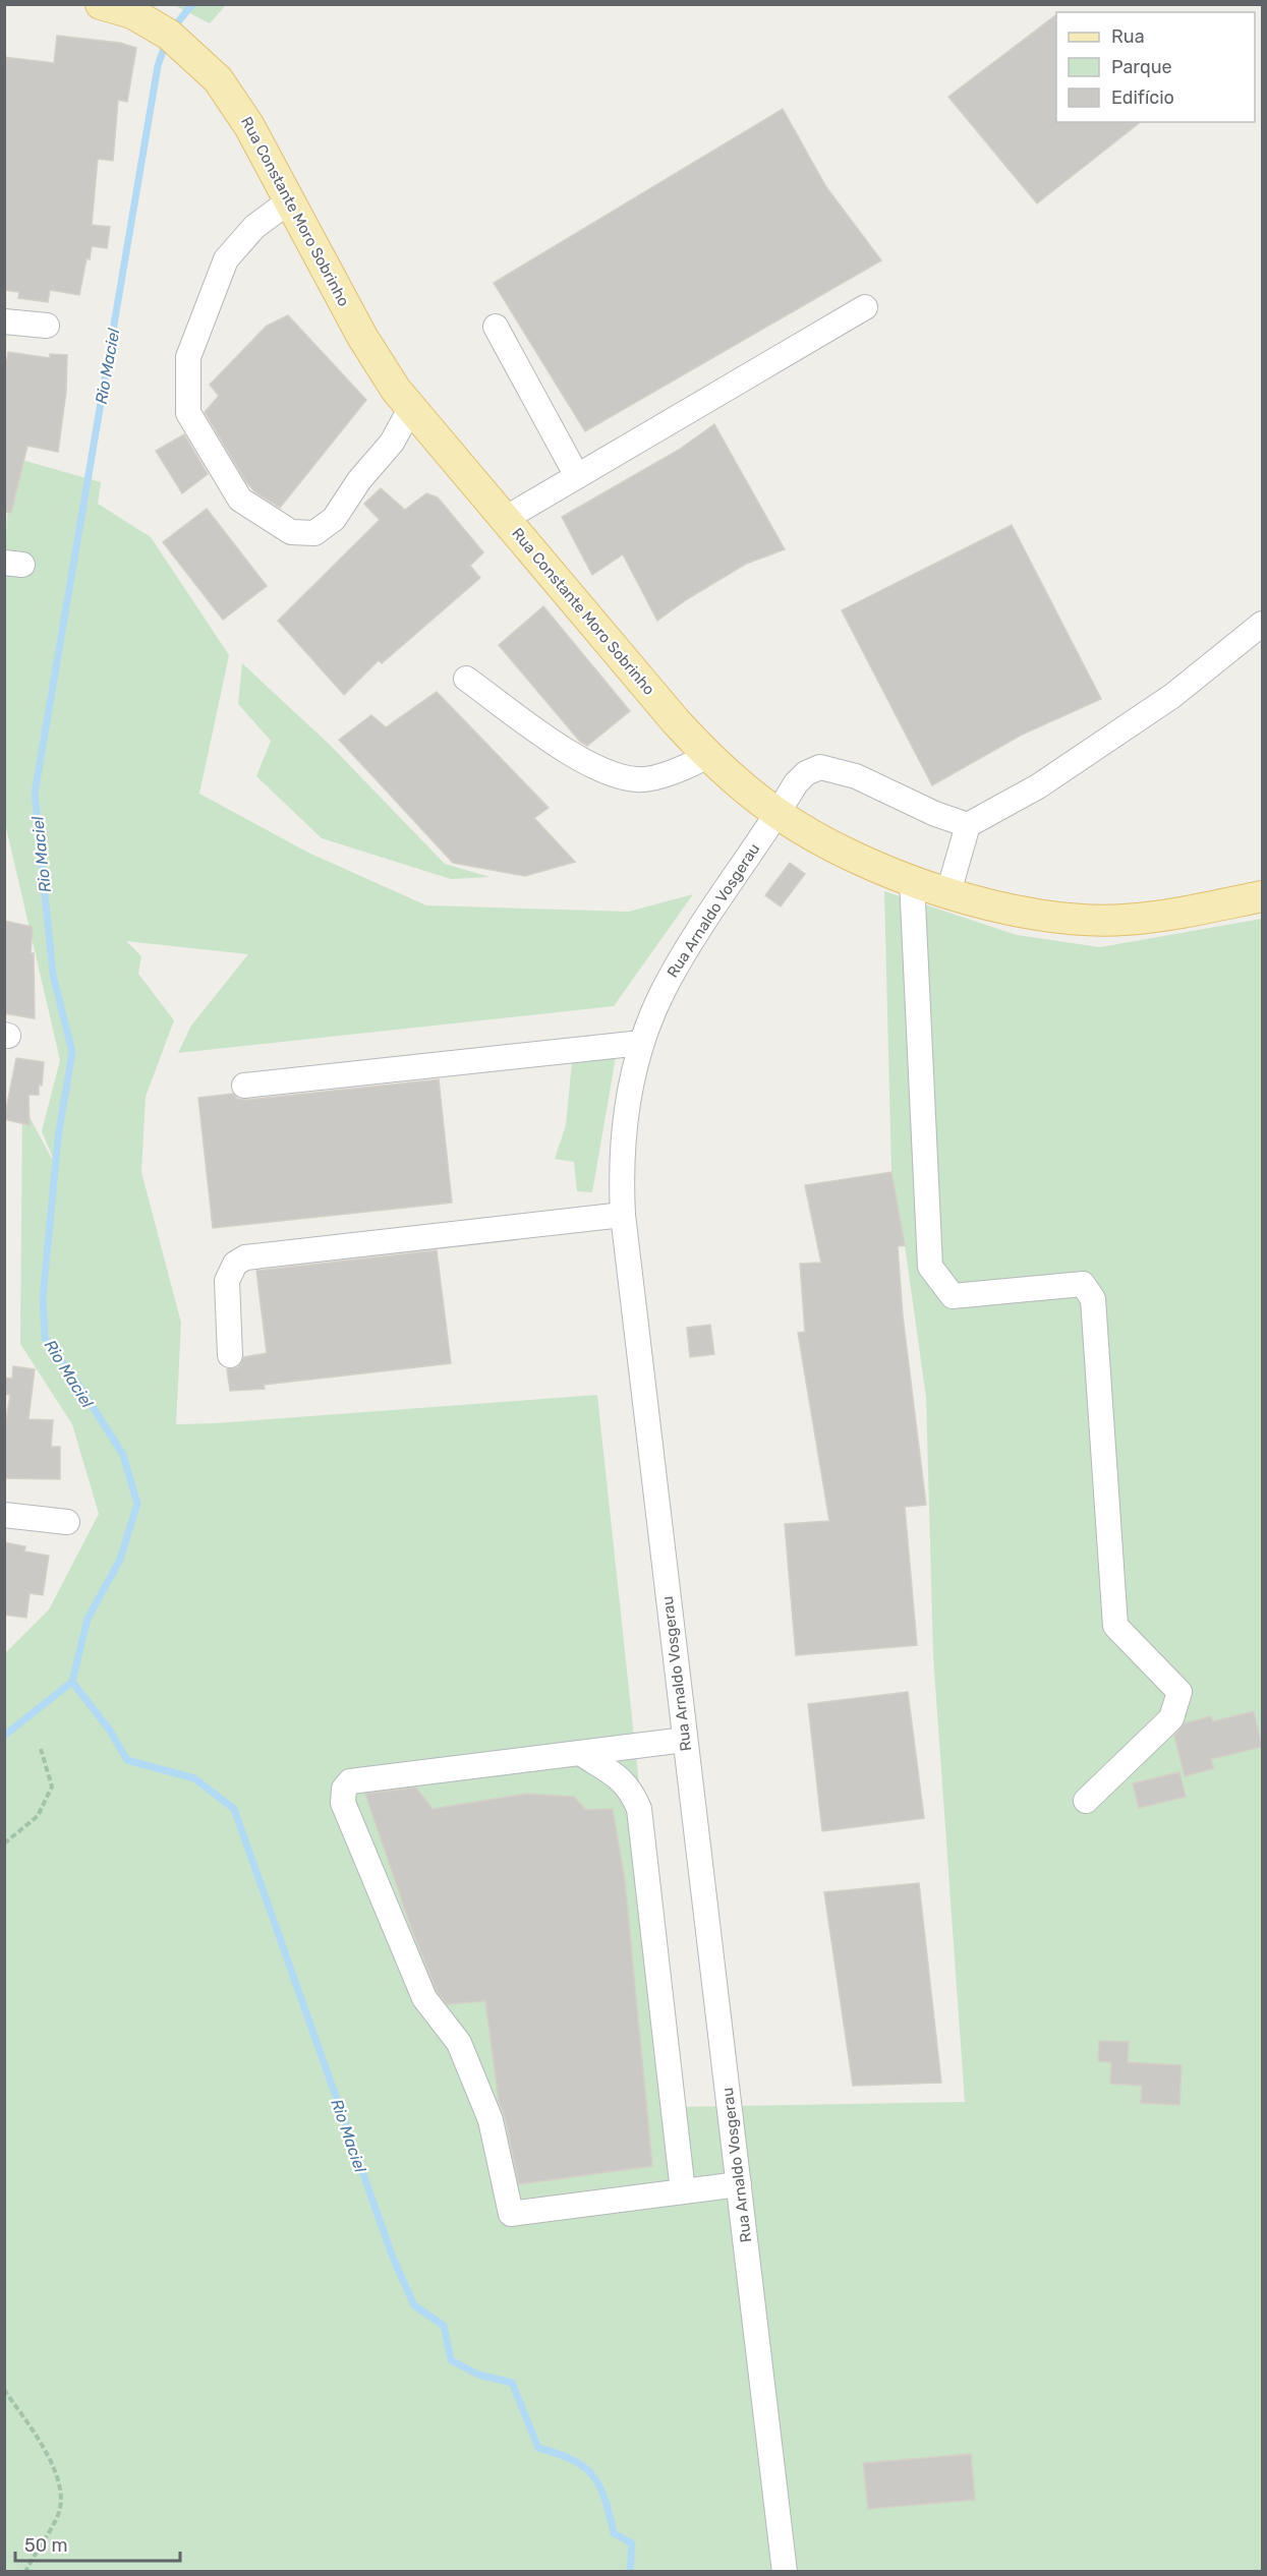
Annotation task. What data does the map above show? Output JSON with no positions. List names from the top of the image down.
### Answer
{
  "streets": {
    "main road": ["Rua Constante Moro Sobrinho"],
    "street": ["Rua Arnaldo Vosgerau"]
  },
  "crossings": [
    ["Rua Constante Moro Sobrinho", "Rua Arnaldo Vosgerau"]
  ],
  "water": ["Rio Maciel"],
  "legend": ["Rua", "Parque", "Edifício"],
  "scale_bar": "50 m"
}
